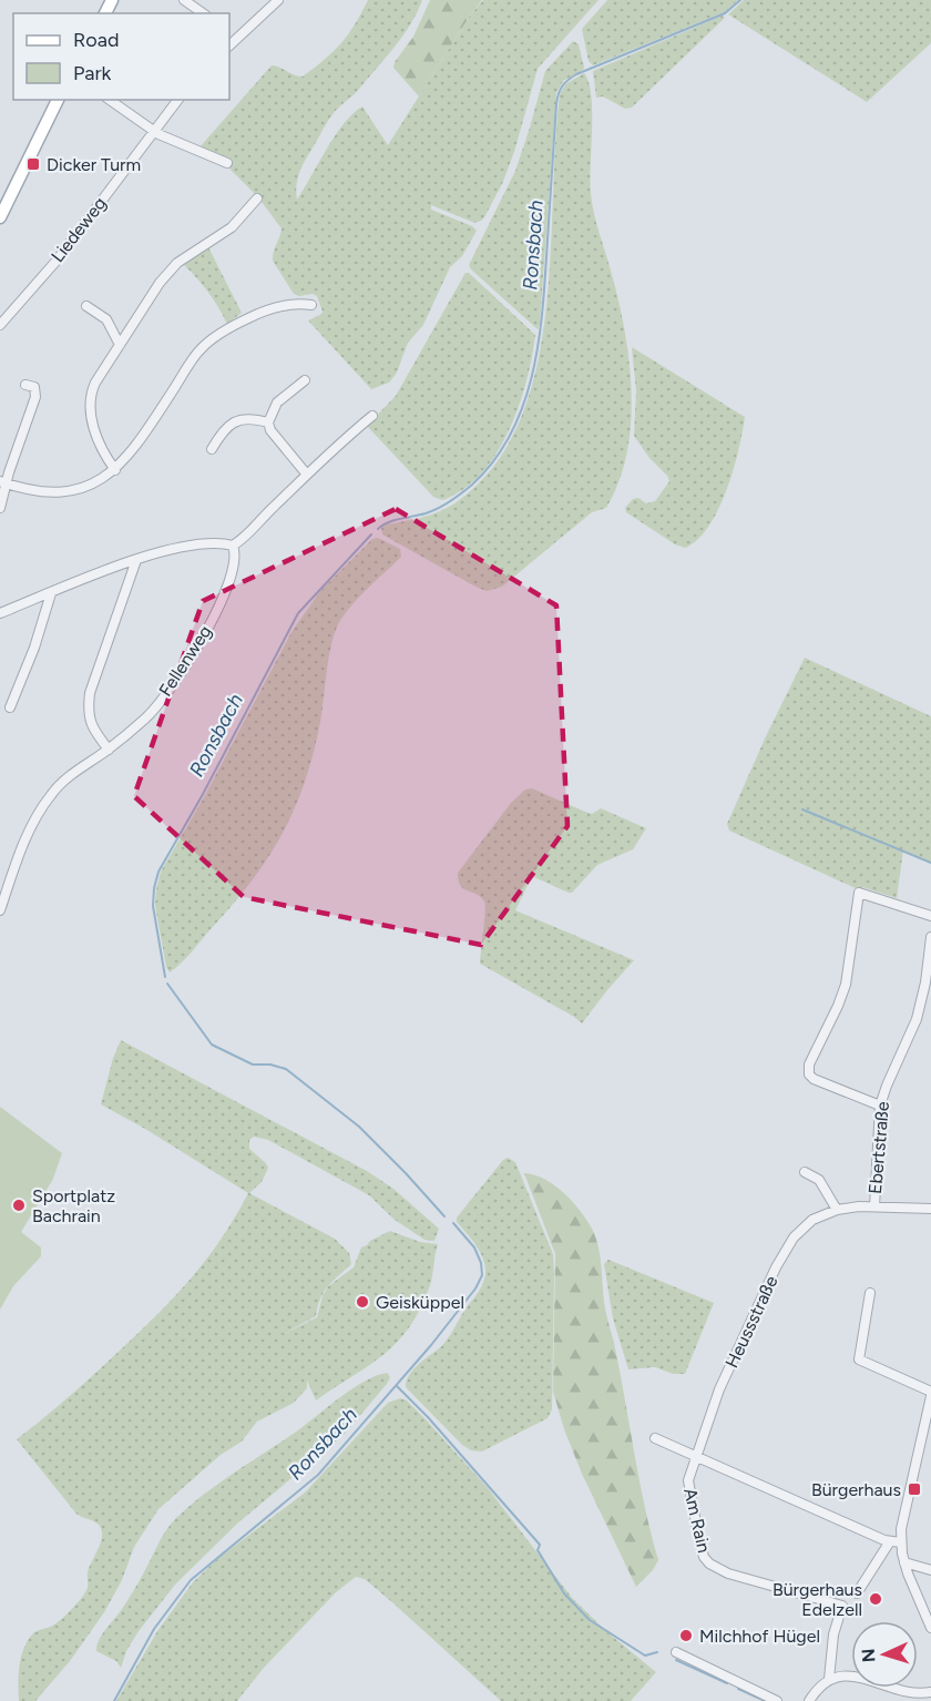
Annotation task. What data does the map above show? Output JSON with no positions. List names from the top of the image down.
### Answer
{
  "streets": {
    "street": [
      "Liedeweg",
      "Fellenweg",
      "Ebertstraße",
      "Heussstraße",
      "Am Rain"
    ]
  },
  "crossings": [
    ["Ebertstraße", "Heussstraße"],
    ["Heussstraße", "Am Rain"]
  ],
  "water": ["Ronsbach"],
  "places": {
    "transit": ["Dicker Turm", "Bürgerhaus"],
    "other": [
      "Sportplatz Bachrain",
      "Geisküppel",
      "Bürgerhaus Edelzell",
      "Milchhof Hügel"
    ]
  },
  "legend": ["Road", "Park"],
  "north": "left"
}
